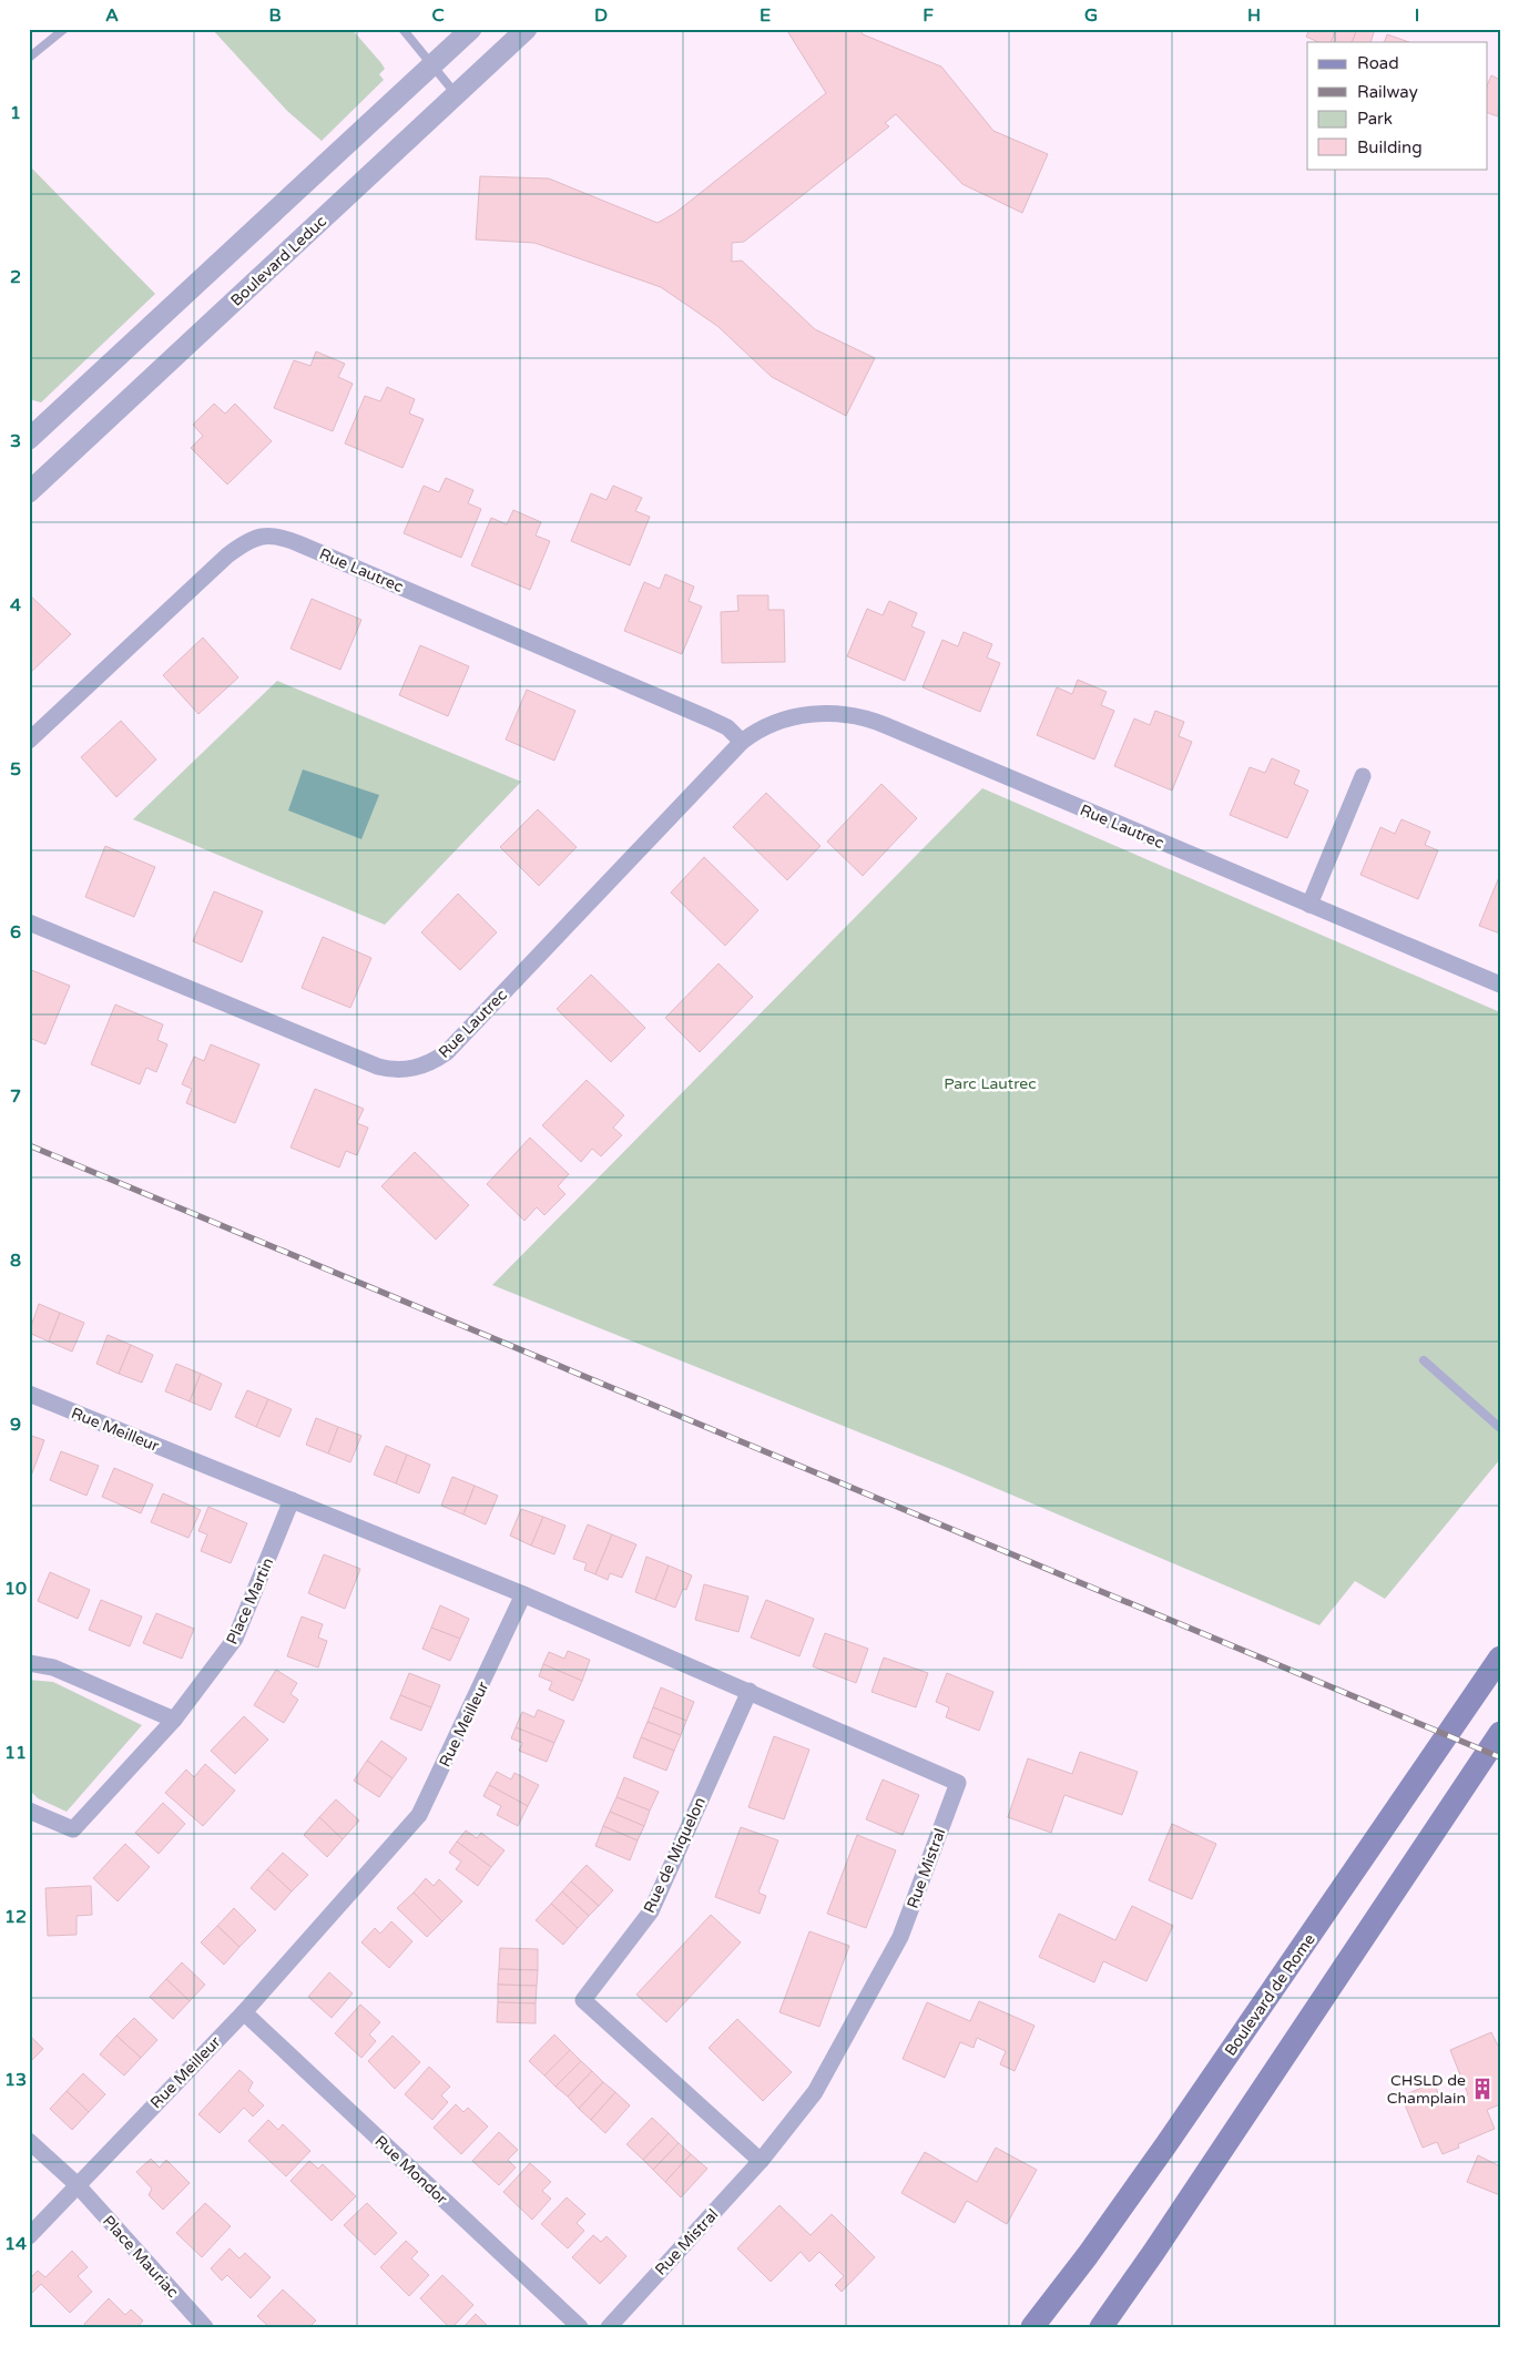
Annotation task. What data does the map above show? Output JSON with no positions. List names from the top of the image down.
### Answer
{
  "streets": {
    "main road": ["Boulevard de Rome"],
    "street": [
      "Boulevard Leduc",
      "Rue Lautrec",
      "Rue Meilleur",
      "Place Martin",
      "Rue de Miquelon",
      "Rue Mistral",
      "Rue Mondor",
      "Place Mauriac"
    ]
  },
  "crossings": [
    ["Rue Meilleur", "Place Martin"],
    ["Rue Meilleur", "Rue Mistral"],
    ["Rue Meilleur", "Rue Mondor"],
    ["Rue Meilleur", "Place Mauriac"],
    ["Rue de Miquelon", "Rue Mistral"]
  ],
  "parks": ["Parc Lautrec"],
  "places": {
    "building": ["CHSLD de Champlain"]
  },
  "legend": [
    "Road",
    "Railway",
    "Park",
    "Building"
  ],
  "grid": {
    "columns": [
      "A",
      "B",
      "C",
      "D",
      "E",
      "F",
      "G",
      "H",
      "I"
    ],
    "rows": [
      "1",
      "2",
      "3",
      "4",
      "5",
      "6",
      "7",
      "8",
      "9",
      "10",
      "11",
      "12",
      "13",
      "14"
    ]
  }
}
